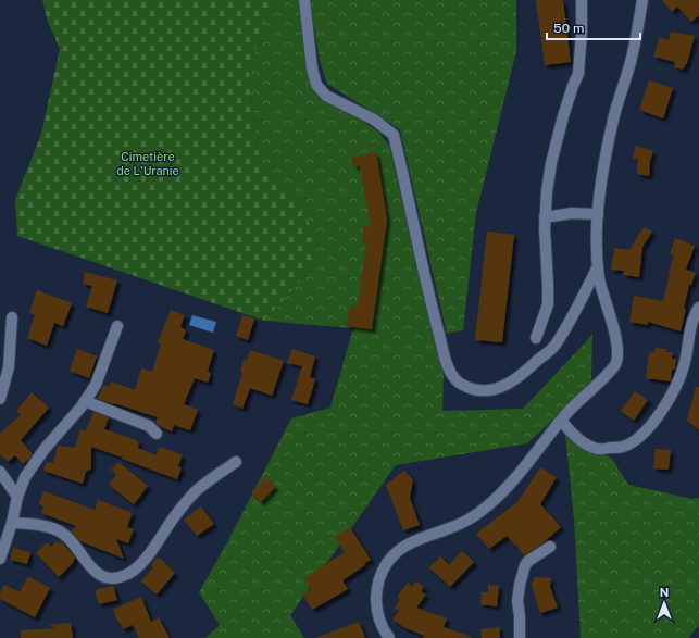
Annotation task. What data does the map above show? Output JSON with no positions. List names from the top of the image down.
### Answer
{
  "parks": ["Cimetière de L'Uranie"],
  "scale_bar": "50 m",
  "north": "top"
}
